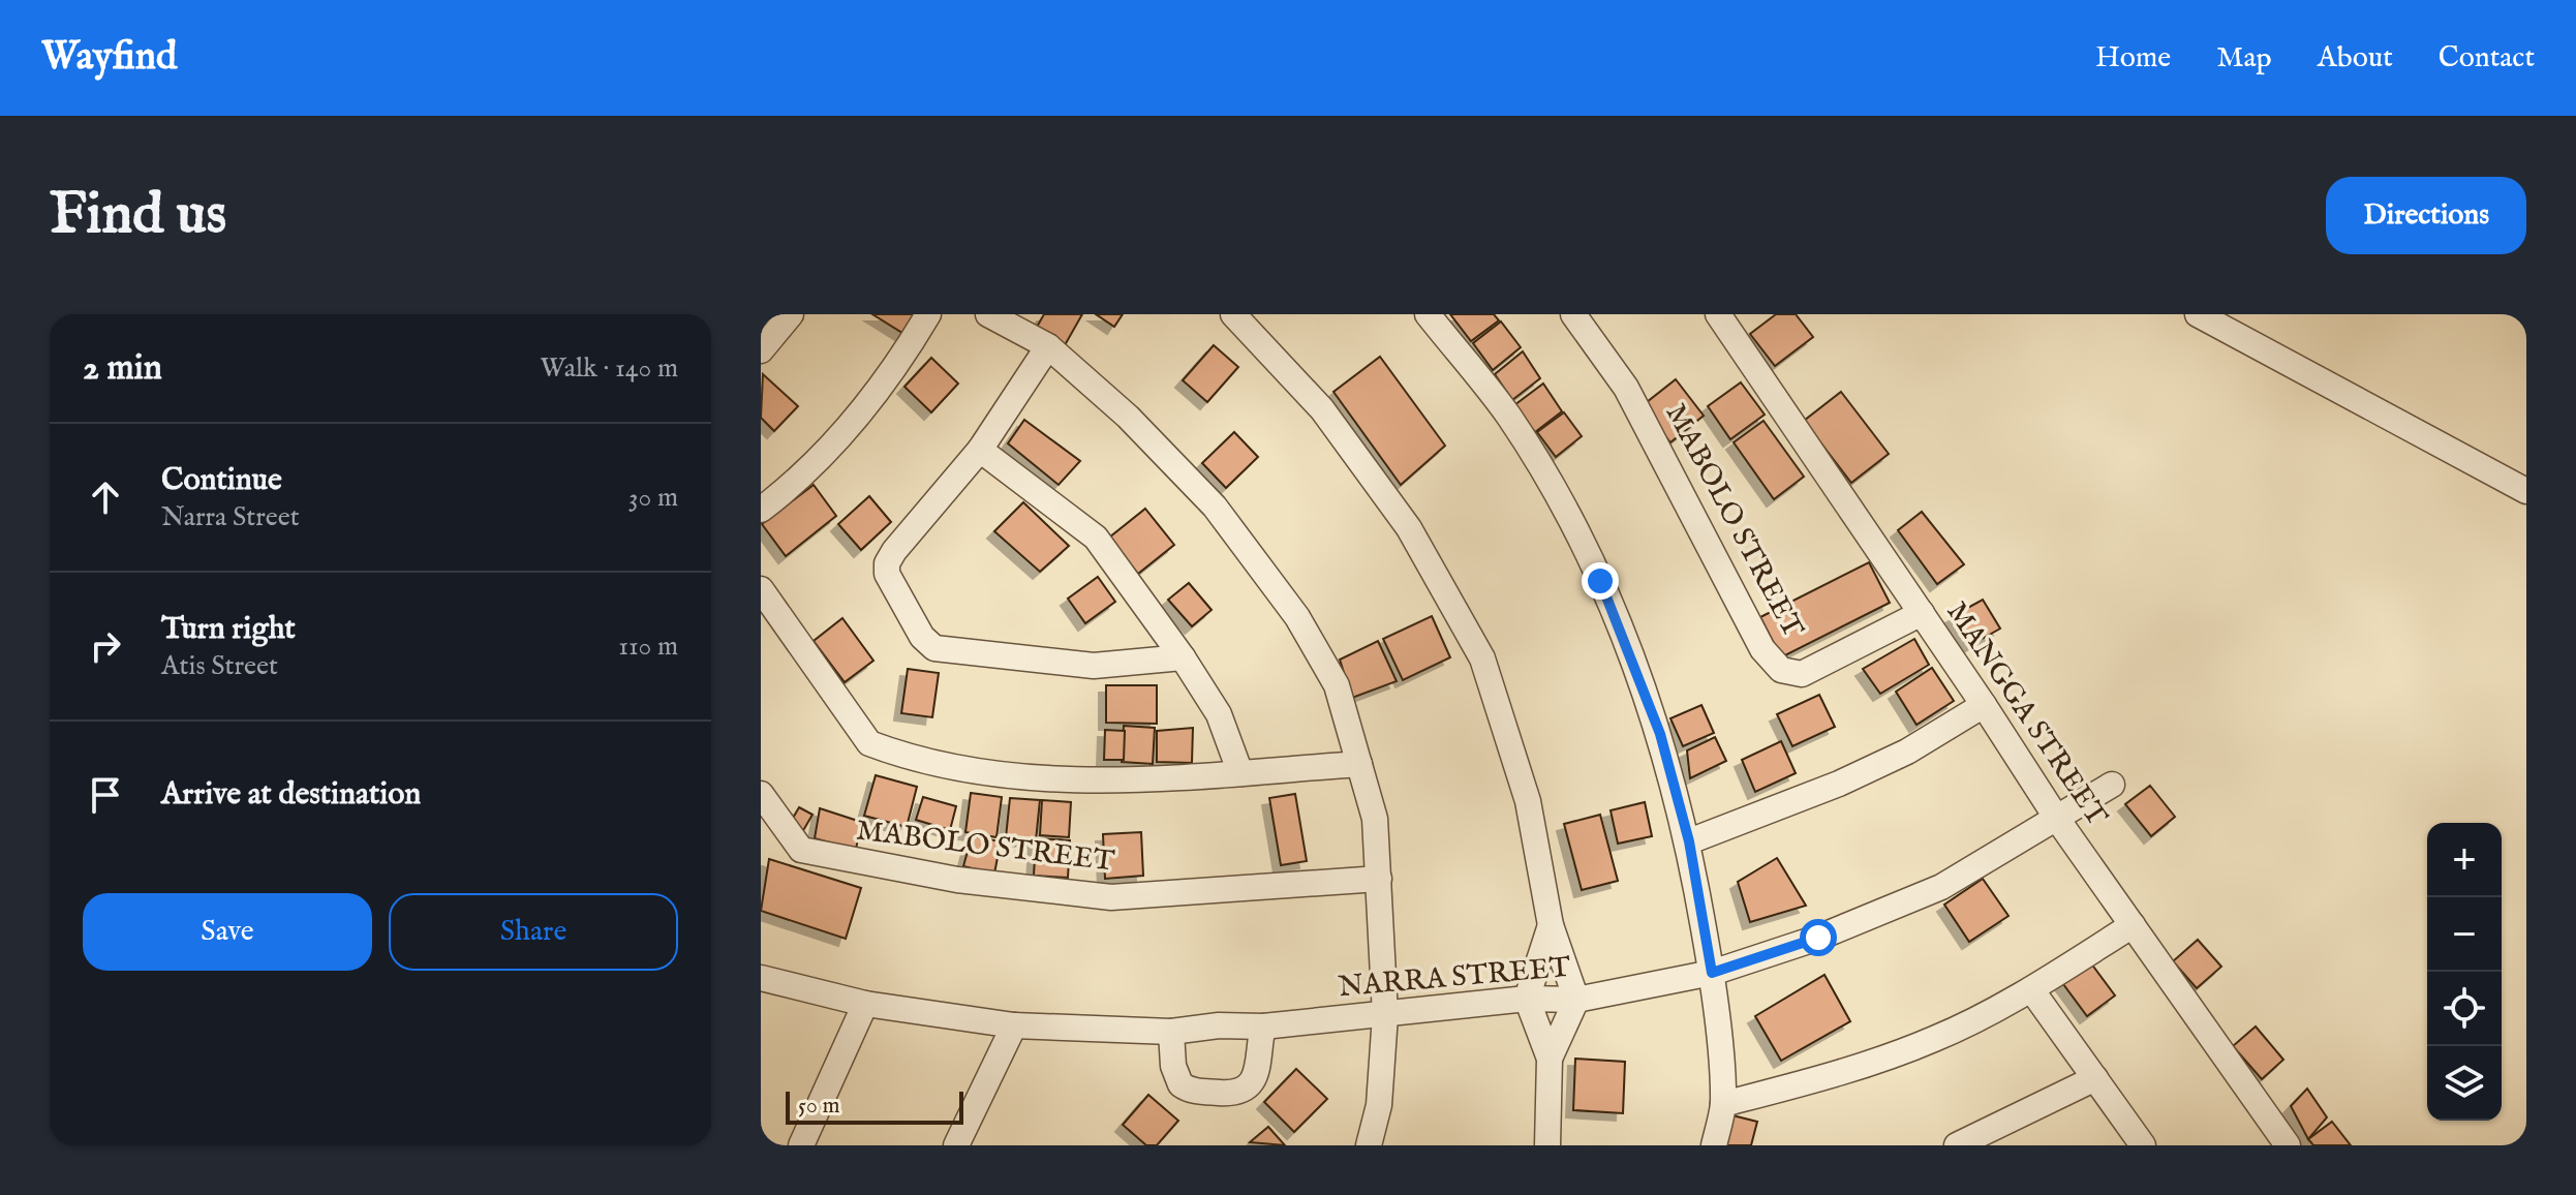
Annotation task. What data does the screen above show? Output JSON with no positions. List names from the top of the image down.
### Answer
{
  "streets": {
    "street": ["MABOLO STREET", "MANGGA STREET", "NARRA STREET"]
  },
  "crossings": [
    ["MABOLO STREET", "MANGGA STREET"],
    ["MANGGA STREET", "NARRA STREET"]
  ],
  "scale_bar": "50 m",
  "page": {
    "header": "Wayfind",
    "nav": [
      "Home",
      "Map",
      "About",
      "Contact"
    ],
    "buttons": [
      "Directions",
      ["Save", "Share"]
    ],
    "title": "Find us",
    "heading": ["2 min", "Walk · 140 m"],
    "list": [
      ["Continue", "Narra Street", "30 m"],
      ["Turn right", "Atis Street", "110 m"],
      "Arrive at destination"
    ],
    "map_buttons": ["+", "−"],
    "scale": "50 m"
  }
}
